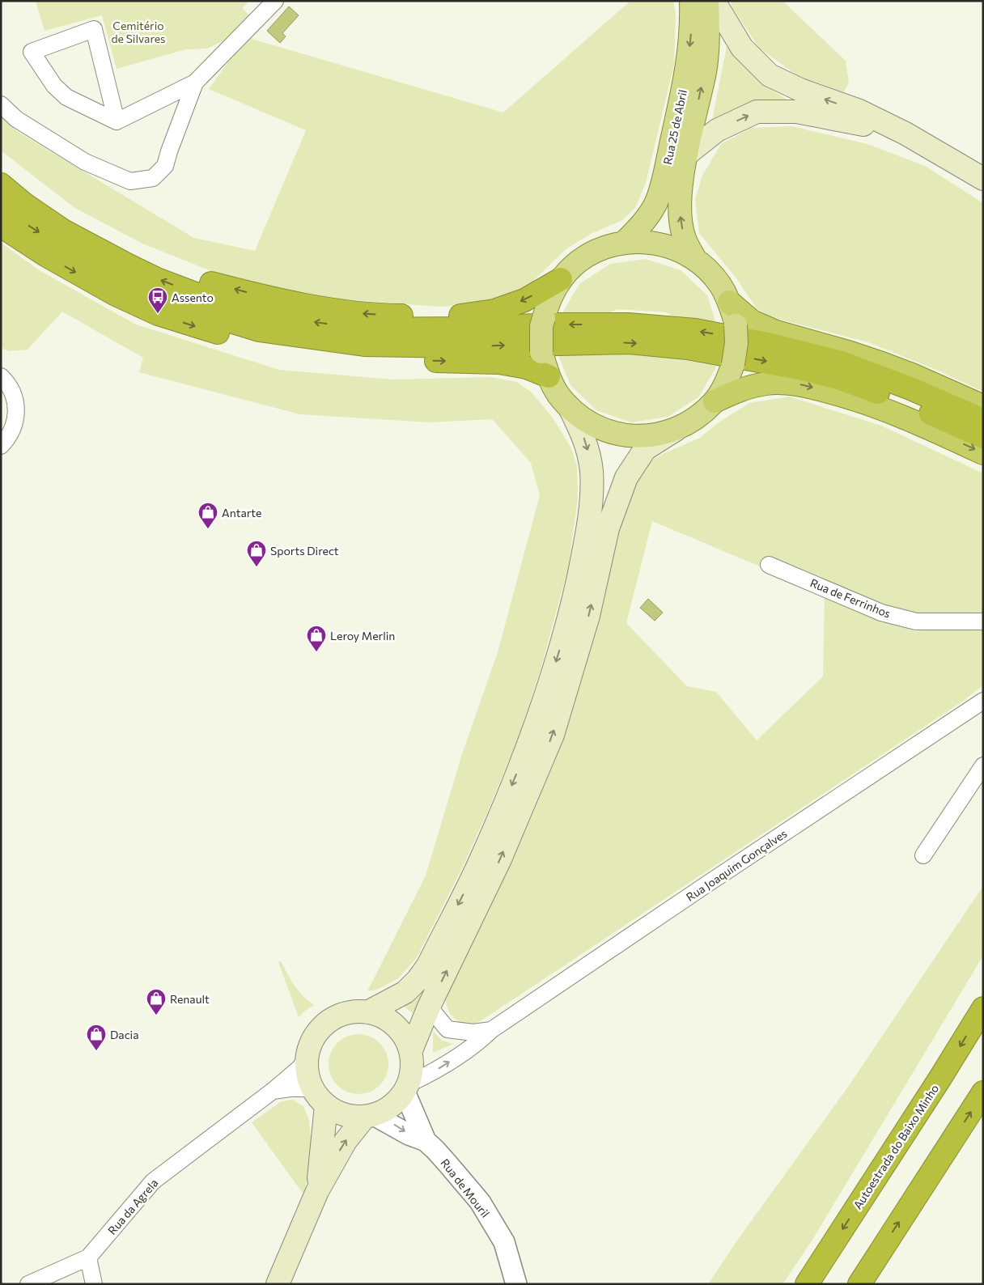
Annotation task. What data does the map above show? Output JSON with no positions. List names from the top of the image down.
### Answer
{
  "streets": {
    "highway": ["Autoestrada do Baixo Minho"],
    "main road": ["Rua 25 de Abril"],
    "street": [
      "Rua de Ferrinhos",
      "Rua Joaquim Gonçalves",
      "Rua de Mouril",
      "Rua da Agrela"
    ]
  },
  "crossings": [
    ["Rua Joaquim Gonçalves", "Rua de Mouril"],
    ["Rua Joaquim Gonçalves", "Rua da Agrela"],
    ["Rua de Mouril", "Rua da Agrela"]
  ],
  "parks": ["Cemitério de Silvares"],
  "places": {
    "bus stop": ["Assento"],
    "shop": [
      "Antarte",
      "Sports Direct",
      "Leroy Merlin",
      "Renault",
      "Dacia"
    ]
  }
}
